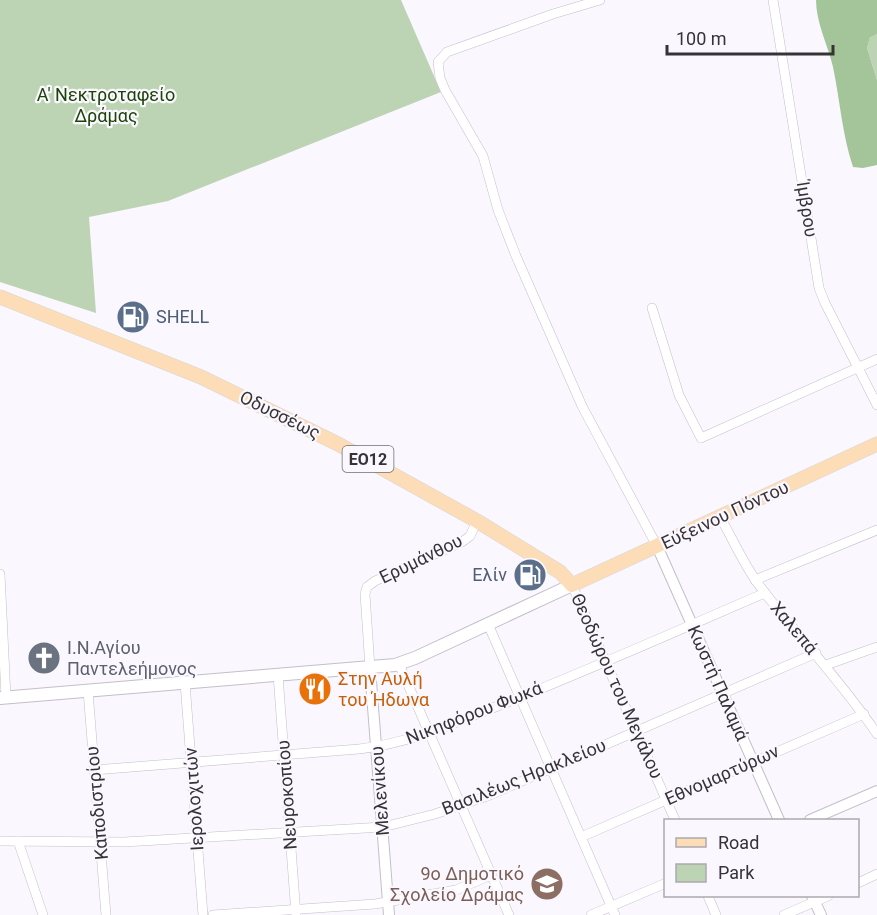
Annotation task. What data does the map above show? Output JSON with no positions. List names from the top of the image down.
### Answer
{
  "streets": {
    "main road": ["Οδυσσέως", "ΕΟ12", "Εύξεινου Πόντου"],
    "street": [
      "Ίμβρου",
      "Ερυμάνθου",
      "Χαλεπά",
      "Κωστή Παλαμά",
      "Θεοδώρου του Μεγάλου",
      "Νικηφόρου Φωκά",
      "Εθνομαρτύρων",
      "Βασιλέως Ηρακλείου",
      "Μελενίκου",
      "Νευροκοπίου",
      "Ιερολοχιτών",
      "Καποδιστρίου"
    ]
  },
  "crossings": [
    ["Οδυσσέως", "Εύξεινου Πόντου"],
    ["Οδυσσέως", "Ερυμάνθου"],
    ["Οδυσσέως", "Θεοδώρου του Μεγάλου"],
    ["Εύξεινου Πόντου", "Χαλεπά"],
    ["Εύξεινου Πόντου", "Κωστή Παλαμά"],
    ["Εύξεινου Πόντου", "Θεοδώρου του Μεγάλου"],
    ["Ερυμάνθου", "Μελενίκου"],
    ["Χαλεπά", "Νικηφόρου Φωκά"],
    ["Χαλεπά", "Εθνομαρτύρων"],
    ["Χαλεπά", "Βασιλέως Ηρακλείου"],
    ["Κωστή Παλαμά", "Νικηφόρου Φωκά"],
    ["Κωστή Παλαμά", "Εθνομαρτύρων"],
    ["Κωστή Παλαμά", "Βασιλέως Ηρακλείου"],
    ["Θεοδώρου του Μεγάλου", "Νικηφόρου Φωκά"],
    ["Θεοδώρου του Μεγάλου", "Εθνομαρτύρων"],
    ["Θεοδώρου του Μεγάλου", "Βασιλέως Ηρακλείου"],
    ["Νικηφόρου Φωκά", "Μελενίκου"],
    ["Νικηφόρου Φωκά", "Νευροκοπίου"],
    ["Νικηφόρου Φωκά", "Ιερολοχιτών"],
    ["Νικηφόρου Φωκά", "Καποδιστρίου"],
    ["Βασιλέως Ηρακλείου", "Μελενίκου"],
    ["Βασιλέως Ηρακλείου", "Νευροκοπίου"],
    ["Βασιλέως Ηρακλείου", "Ιερολοχιτών"],
    ["Βασιλέως Ηρακλείου", "Καποδιστρίου"]
  ],
  "parks": ["Α' Νεκτροταφείο Δράμας"],
  "places": {
    "fuel station": ["SHELL", "Ελίν"],
    "church": ["Ι.Ν.Αγίου Παντελεήμονος"],
    "restaurant": ["Στην Αυλή του Ήδωνα"],
    "school or university": ["9ο Δημοτικό Σχολείο Δράμας"]
  },
  "legend": ["Road", "Park"],
  "scale_bar": "100 m"
}
